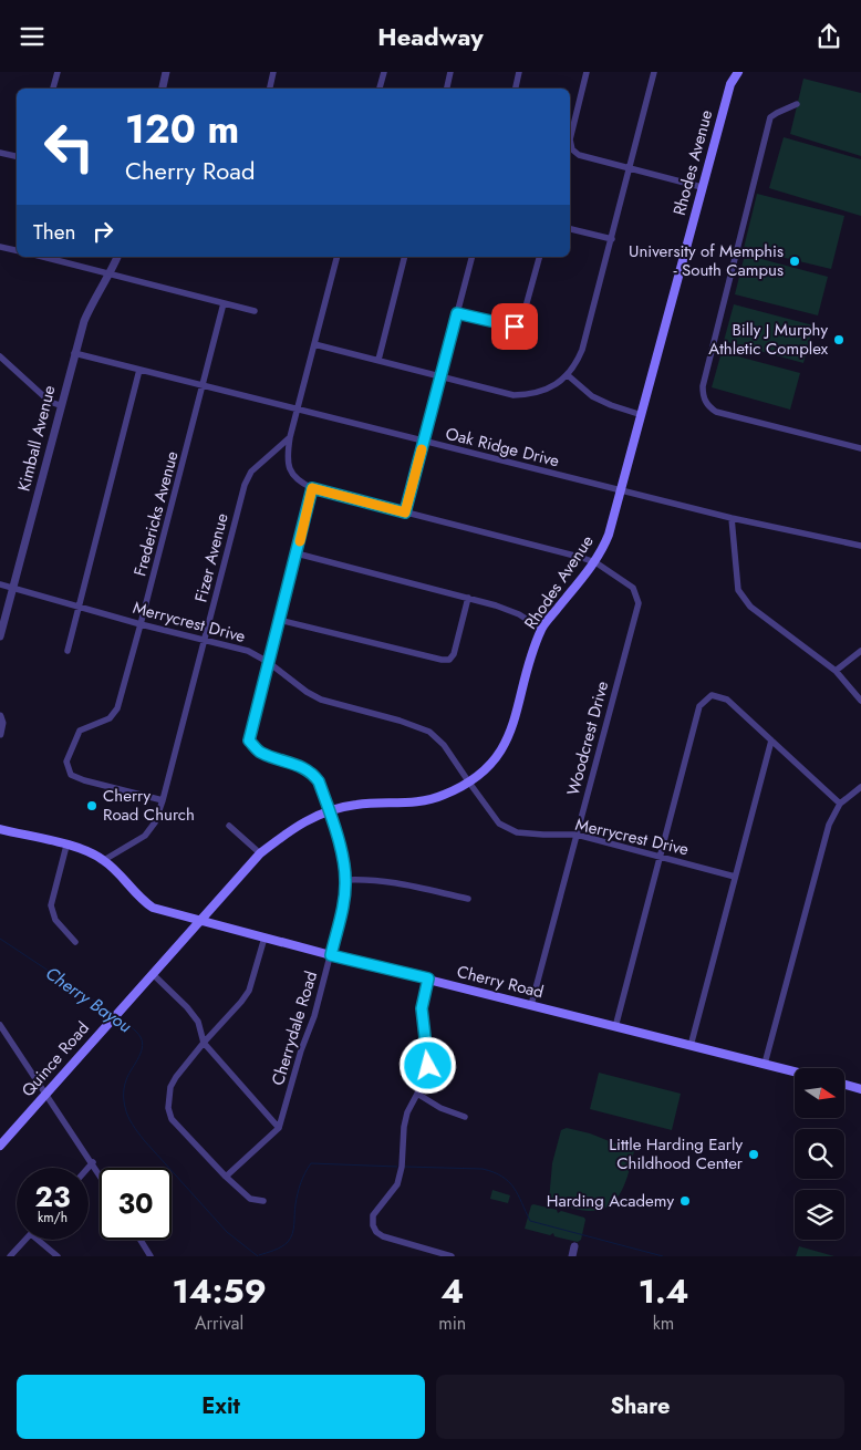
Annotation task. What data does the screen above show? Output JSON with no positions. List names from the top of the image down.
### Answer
{
  "streets": {
    "main road": ["Rhodes Avenue", "Cherry Road", "Quince Road"],
    "street": [
      "Kimball Avenue",
      "Oak Ridge Drive",
      "Fredericks Avenue",
      "Fizer Avenue",
      "Merrycrest Drive",
      "Woodcrest Drive",
      "Cherrydale Road"
    ]
  },
  "crossings": [
    ["Rhodes Avenue", "Oak Ridge Drive"],
    ["Rhodes Avenue", "Merrycrest Drive"],
    ["Rhodes Avenue", "Woodcrest Drive"],
    ["Rhodes Avenue", "Cherry Road"],
    ["Rhodes Avenue", "Cherrydale Road"],
    ["Rhodes Avenue", "Quince Road"],
    ["Kimball Avenue", "Oak Ridge Drive"],
    ["Kimball Avenue", "Merrycrest Drive"],
    ["Oak Ridge Drive", "Fredericks Avenue"],
    ["Fredericks Avenue", "Fizer Avenue"],
    ["Fredericks Avenue", "Merrycrest Drive"],
    ["Fizer Avenue", "Merrycrest Drive"],
    ["Fizer Avenue", "Cherry Road"],
    ["Merrycrest Drive", "Woodcrest Drive"],
    ["Merrycrest Drive", "Cherrydale Road"],
    ["Woodcrest Drive", "Cherry Road"],
    ["Woodcrest Drive", "Cherrydale Road"],
    ["Cherry Road", "Cherrydale Road"],
    ["Cherry Road", "Quince Road"]
  ],
  "water": ["Cherry Bayou"],
  "places": [
    "University of Memphis - South Campus",
    "Billy J Murphy Athletic Complex",
    "Cherry Road Church",
    "Little Harding Early Childhood Center",
    "Harding Academy"
  ],
  "north": "right",
  "page": {
    "header": "Headway",
    "turn": ["120 m", "Cherry Road"],
    "then": "Then",
    "speed": "23 km/h",
    "limit": "30",
    "eta": [
      "14:59",
      "Arrival",
      "4",
      "min",
      "1.4",
      "km"
    ],
    "buttons": ["Exit", "Share"]
  }
}
